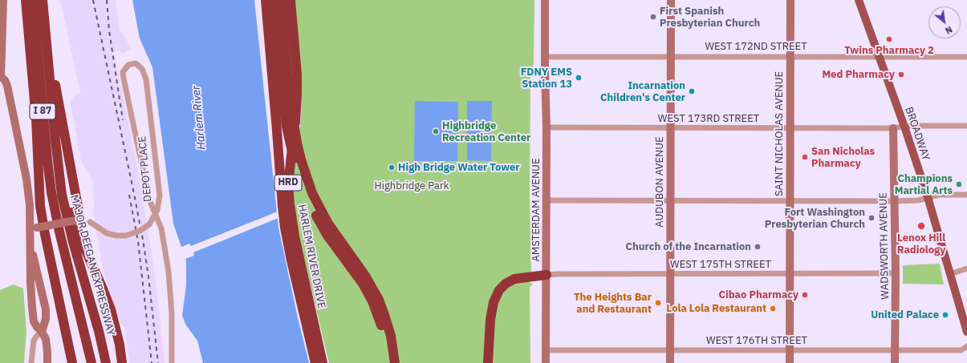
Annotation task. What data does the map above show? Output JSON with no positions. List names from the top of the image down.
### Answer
{
  "streets": {
    "highway": [
      "I 87",
      "HRD",
      "HARLEM RIVER DRIVE",
      "MAJOR DEEGAN EXPRESSWAY"
    ],
    "main road": [
      "SAINT NICHOLAS AVENUE",
      "BROADWAY",
      "AUDUBON AVENUE",
      "AMSTERDAM AVENUE",
      "WADSWORTH AVENUE"
    ],
    "street": [
      "WEST 172ND STREET",
      "WEST 173RD STREET",
      "DEPOT PLACE",
      "WEST 175TH STREET",
      "WEST 176TH STREET"
    ]
  },
  "crossings": [
    ["WEST 172ND STREET", "SAINT NICHOLAS AVENUE"],
    ["WEST 172ND STREET", "BROADWAY"],
    ["WEST 172ND STREET", "AUDUBON AVENUE"],
    ["WEST 172ND STREET", "AMSTERDAM AVENUE"],
    ["WEST 173RD STREET", "SAINT NICHOLAS AVENUE"],
    ["WEST 173RD STREET", "BROADWAY"],
    ["WEST 173RD STREET", "AUDUBON AVENUE"],
    ["WEST 173RD STREET", "AMSTERDAM AVENUE"],
    ["WEST 173RD STREET", "WADSWORTH AVENUE"],
    ["SAINT NICHOLAS AVENUE", "WEST 175TH STREET"],
    ["SAINT NICHOLAS AVENUE", "WEST 176TH STREET"],
    ["AUDUBON AVENUE", "WEST 175TH STREET"],
    ["AUDUBON AVENUE", "WEST 176TH STREET"],
    ["AMSTERDAM AVENUE", "WEST 175TH STREET"],
    ["AMSTERDAM AVENUE", "WEST 176TH STREET"],
    ["WADSWORTH AVENUE", "WEST 175TH STREET"],
    ["WADSWORTH AVENUE", "WEST 176TH STREET"]
  ],
  "water": ["Harlem River"],
  "parks": ["Highbridge Park"],
  "places": [
    "First Spanish Presbyterian Church",
    "Twins Pharmacy 2",
    "Med Pharmacy",
    "FDNY EMS Station 13",
    "Incarnation Children's Center",
    "Highbridge Recreation Center",
    "San Nicholas Pharmacy",
    "High Bridge Water Tower",
    "Champions Martial Arts",
    "Fort Washington Presbyterian Church",
    "Lenox Hill Radiology",
    "Church of the Incarnation",
    "Cibao Pharmacy",
    "The Heights Bar and Restaurant",
    "Lola Lola Restaurant",
    "United Palace"
  ],
  "north": "bottom right"
}
